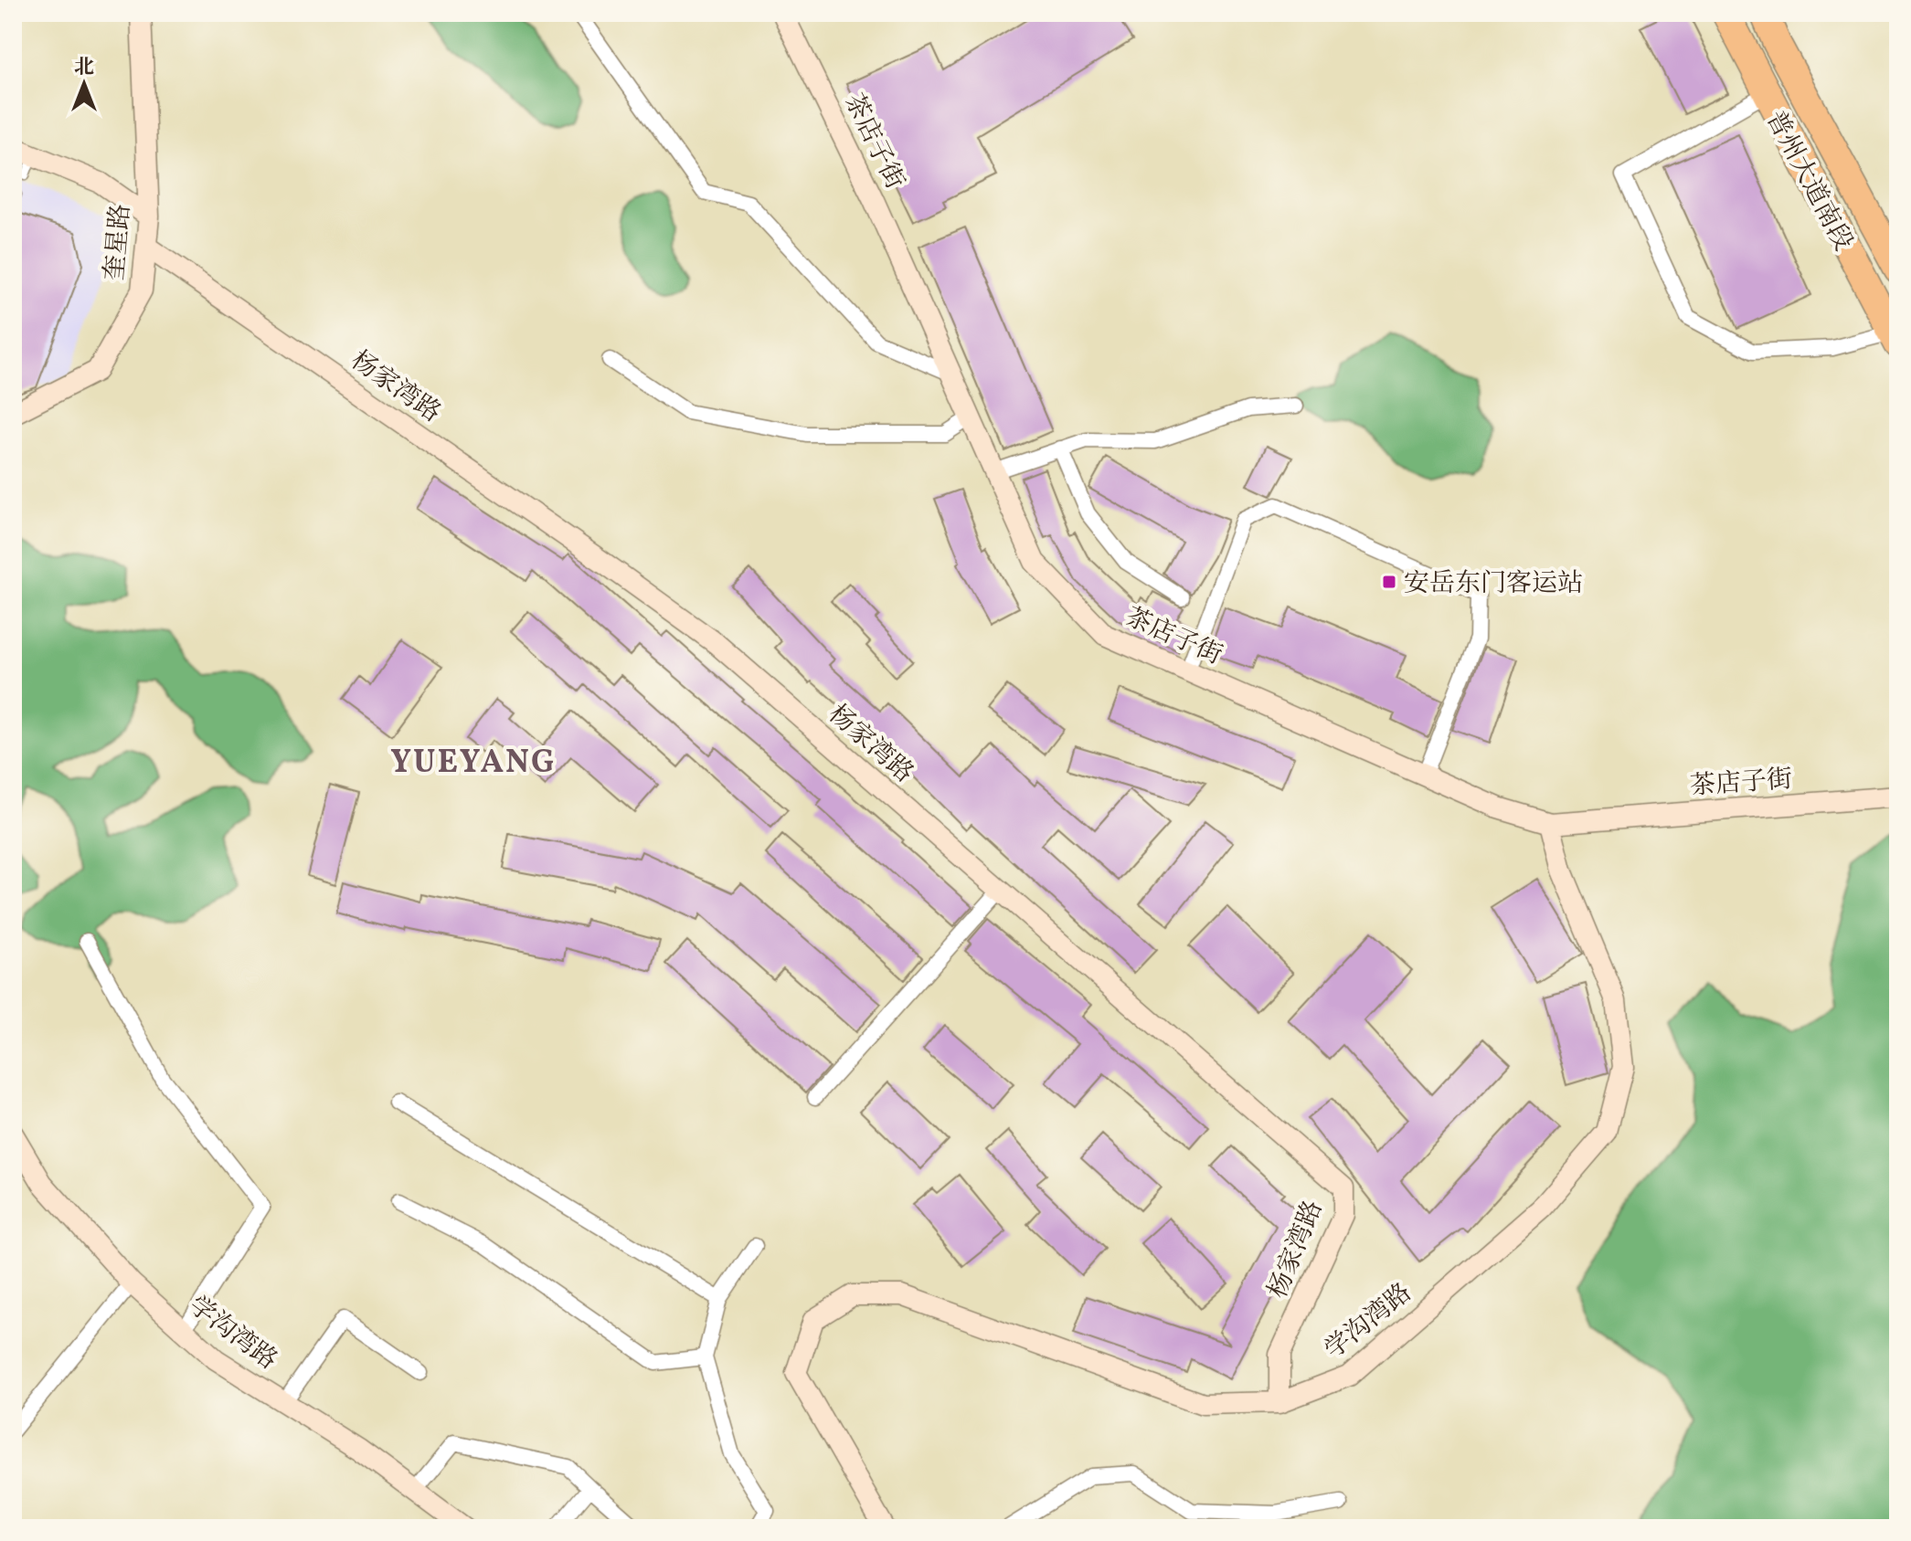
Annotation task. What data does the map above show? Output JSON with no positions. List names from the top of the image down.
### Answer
{
  "streets": {
    "highway": ["普州大道南段"],
    "street": [
      "茶店子街",
      "奎星路",
      "杨家湾路",
      "学沟湾路"
    ]
  },
  "crossings": [
    ["茶店子街", "学沟湾路"],
    ["奎星路", "杨家湾路"],
    ["杨家湾路", "学沟湾路"]
  ],
  "districts": ["YUEYANG"],
  "places": {
    "transit": ["安岳东门客运站"]
  },
  "north": "top"
}
